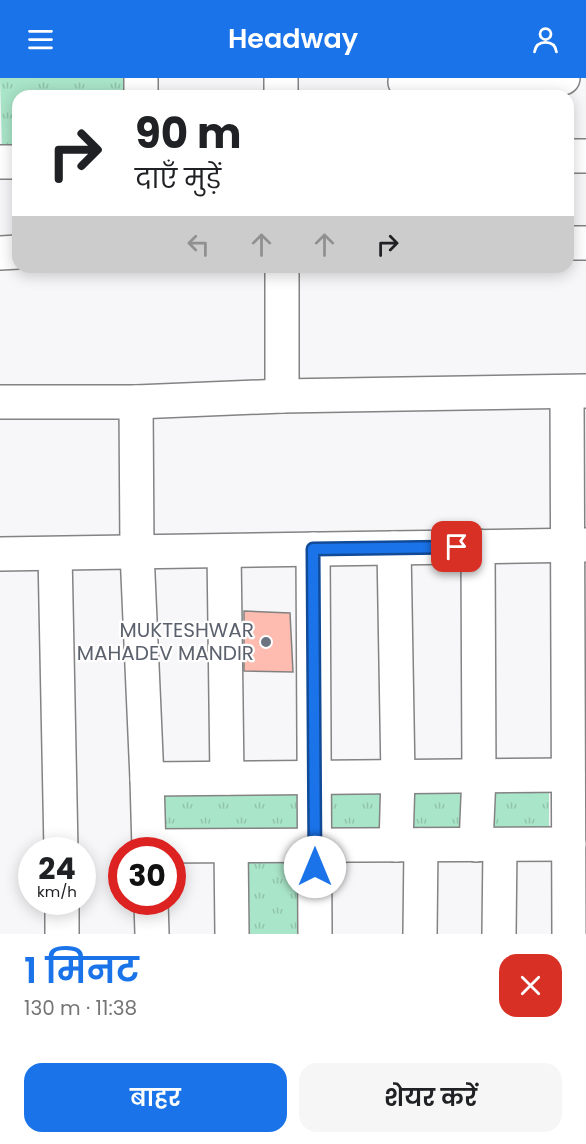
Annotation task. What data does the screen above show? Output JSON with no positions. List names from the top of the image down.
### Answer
{
  "places": ["MUKTESHWAR MAHADEV MANDIR"],
  "page": {
    "header": "Headway",
    "turn": ["90 m", "दाएँ मुड़ें"],
    "speed": "24 km/h",
    "limit": "30",
    "heading": ["1 मिनट", "130 m · 11:38"],
    "buttons": ["बाहर", "शेयर करें"]
  }
}
